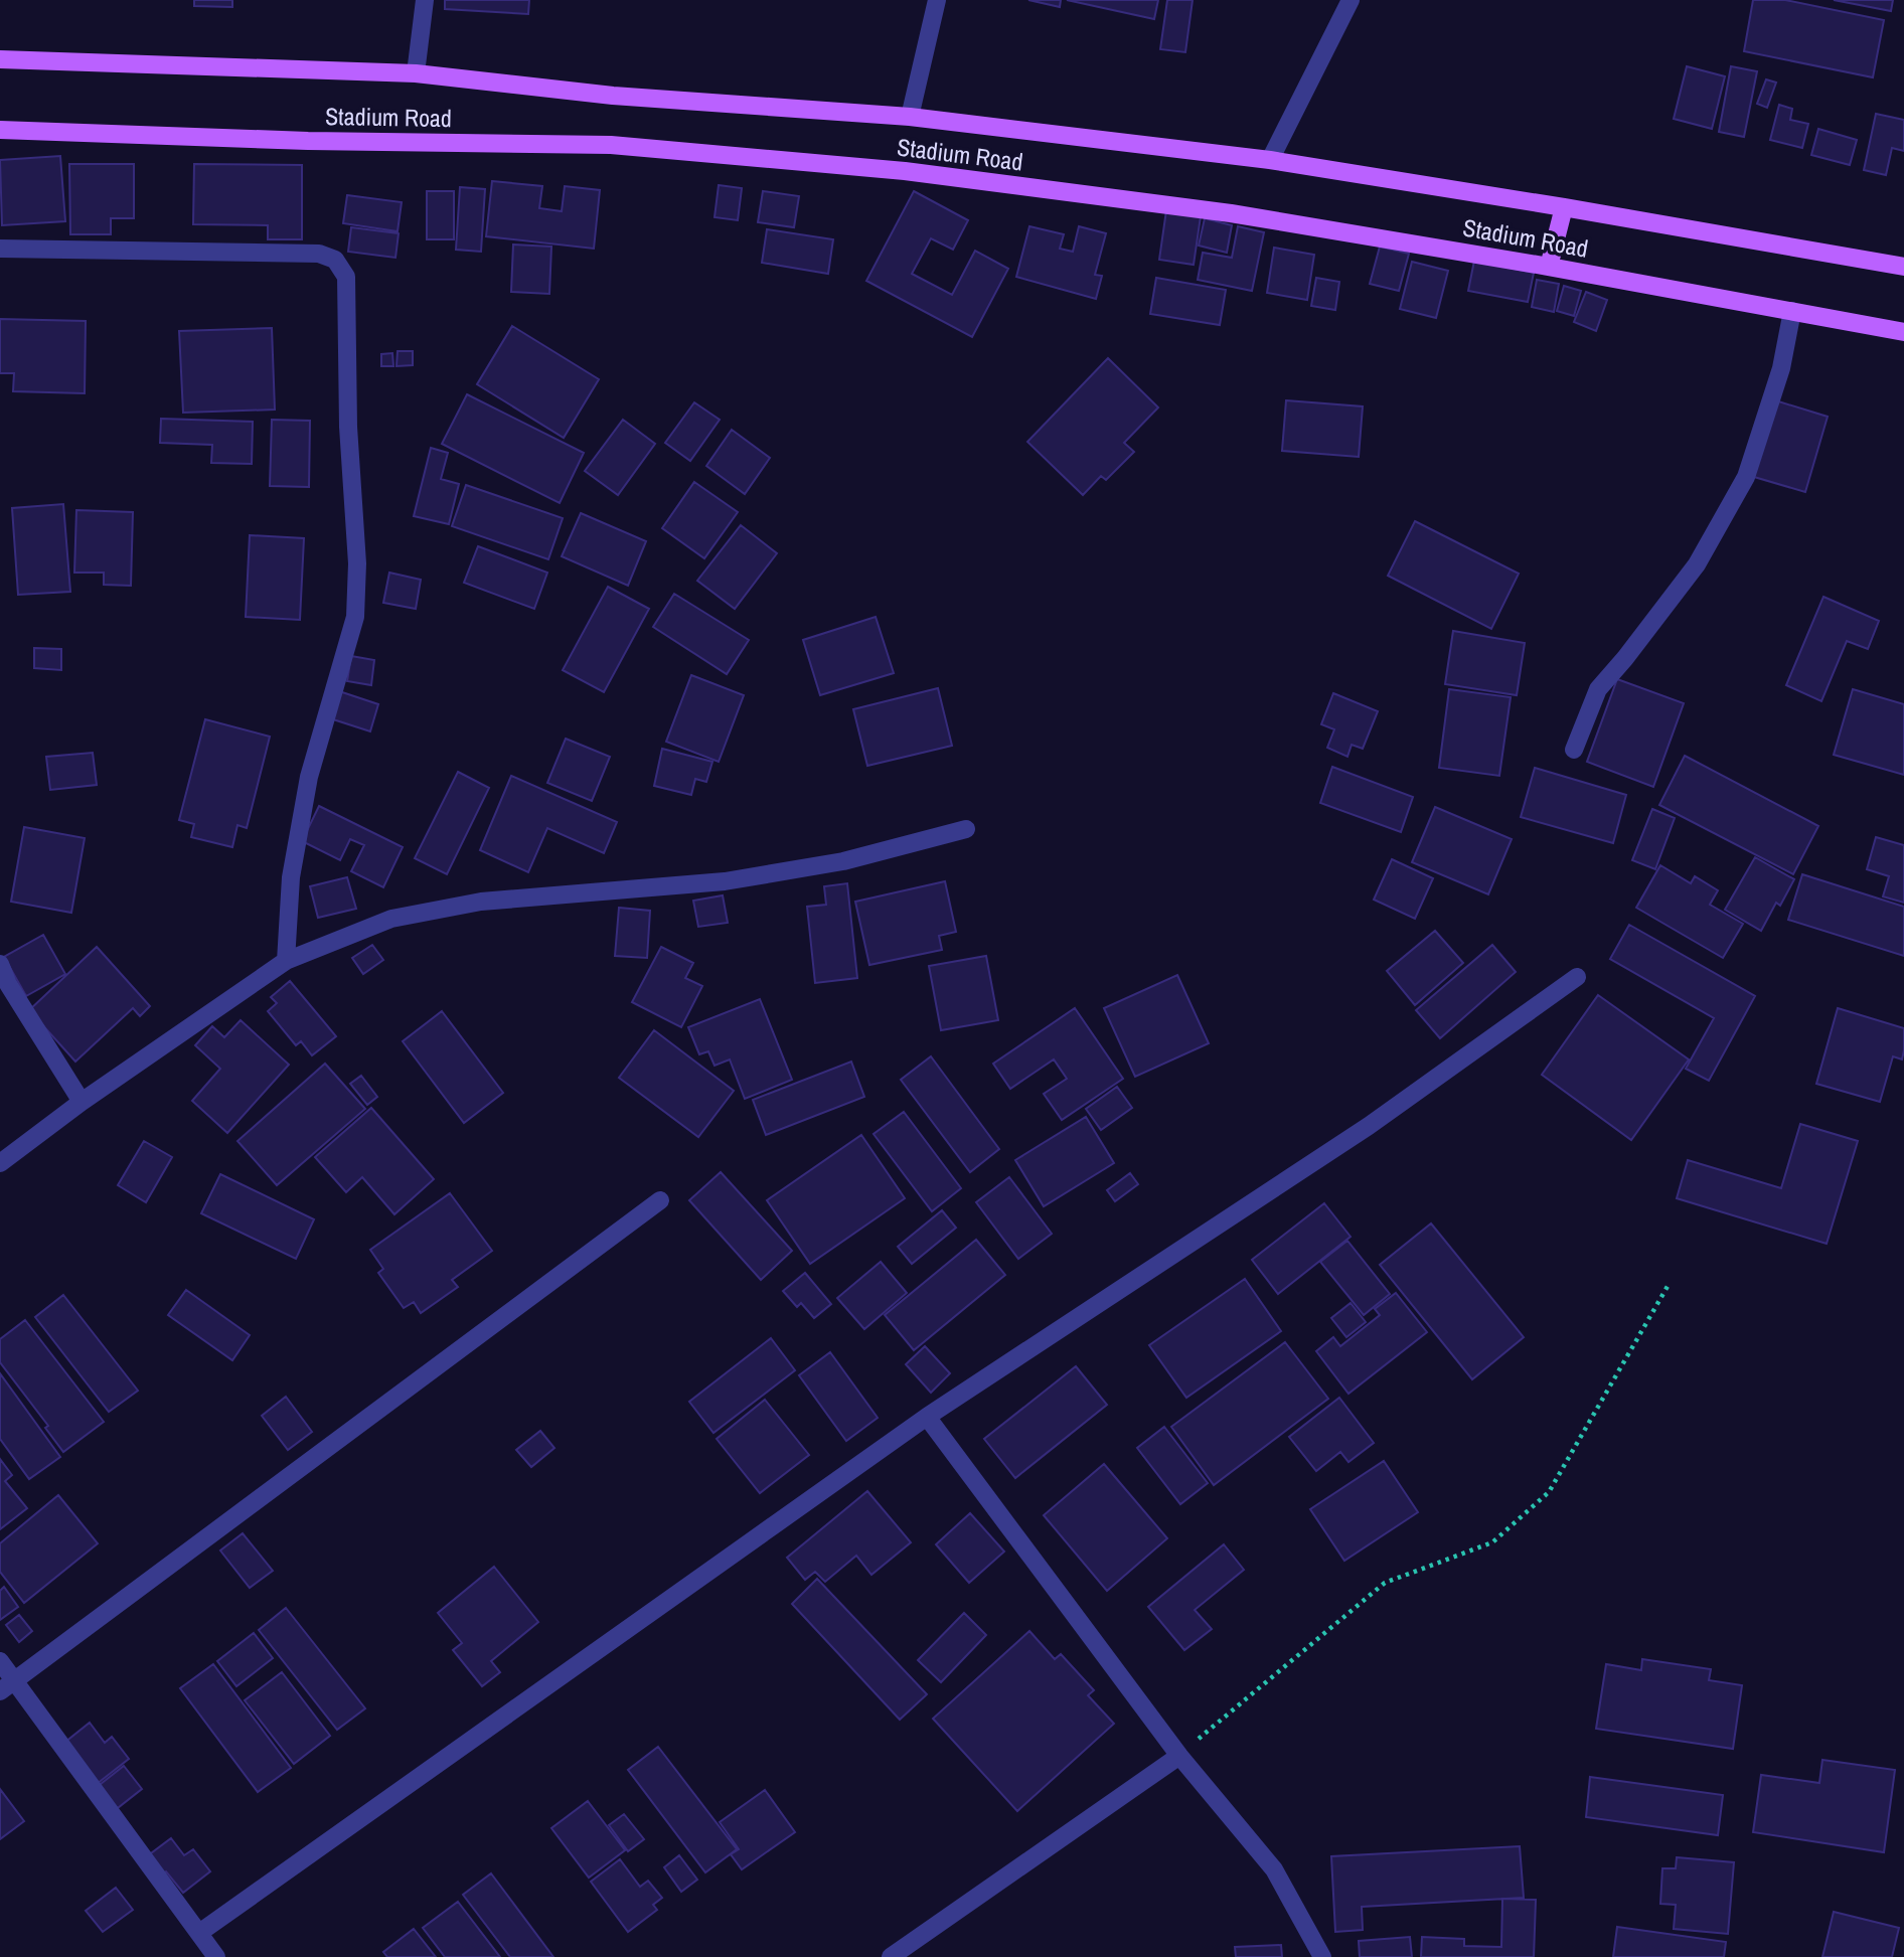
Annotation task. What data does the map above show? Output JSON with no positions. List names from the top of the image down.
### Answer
{
  "streets": {
    "main road": ["Stadium Road"]
  }
}
